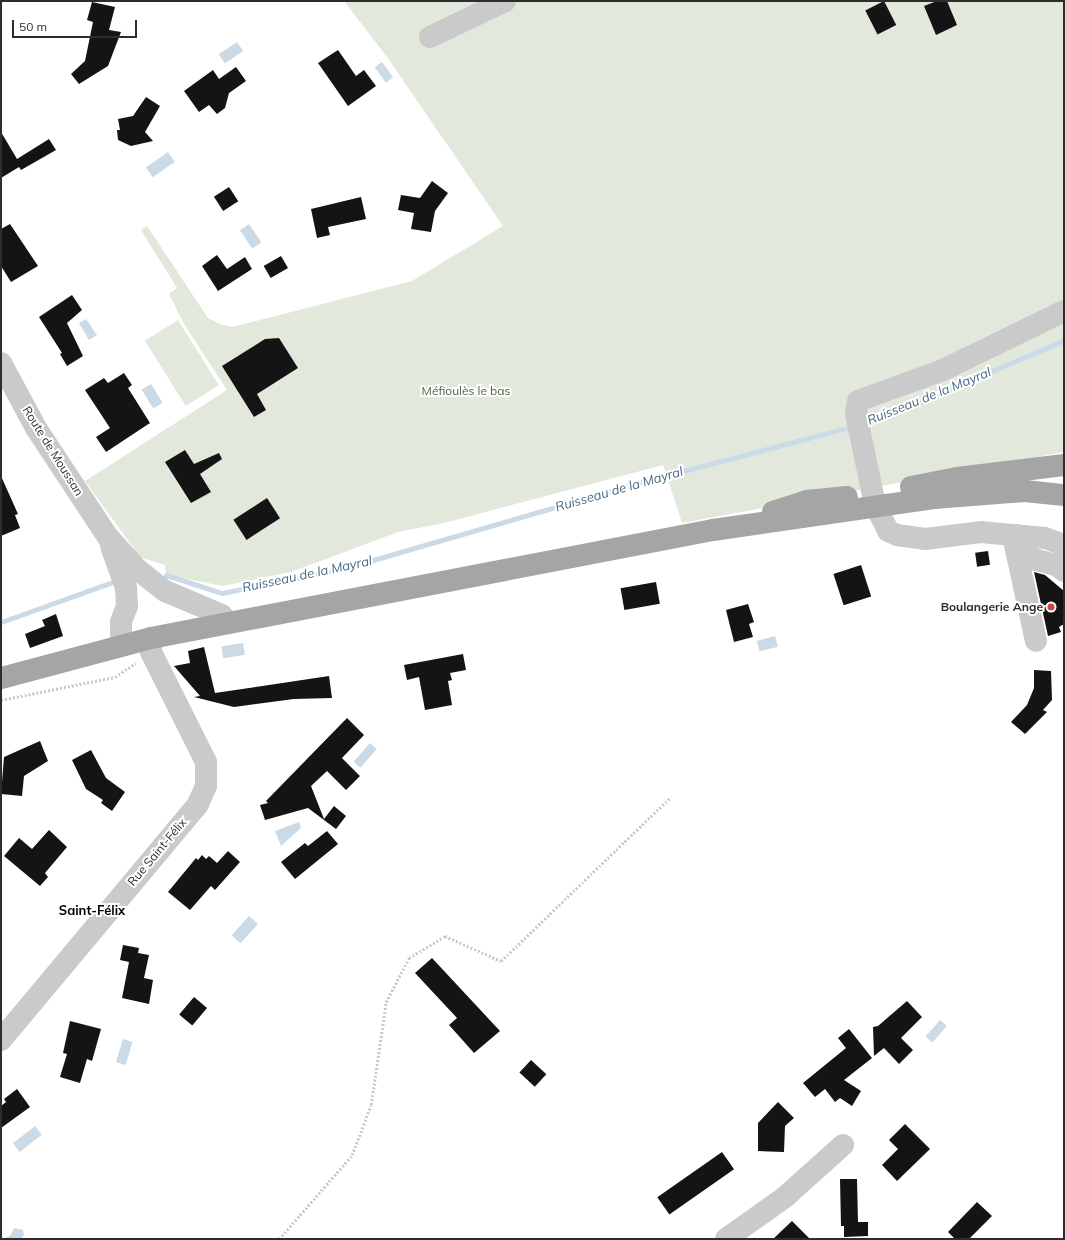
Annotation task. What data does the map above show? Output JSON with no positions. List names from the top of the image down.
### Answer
{
  "streets": {
    "street": ["Route de Moussan", "Rue Saint-Félix"]
  },
  "districts": ["Saint-Félix"],
  "water": ["Ruisseau de la Mayral"],
  "parks": ["Méfioulès le bas"],
  "places": ["Boulangerie Ange"],
  "scale_bar": "50 m"
}
